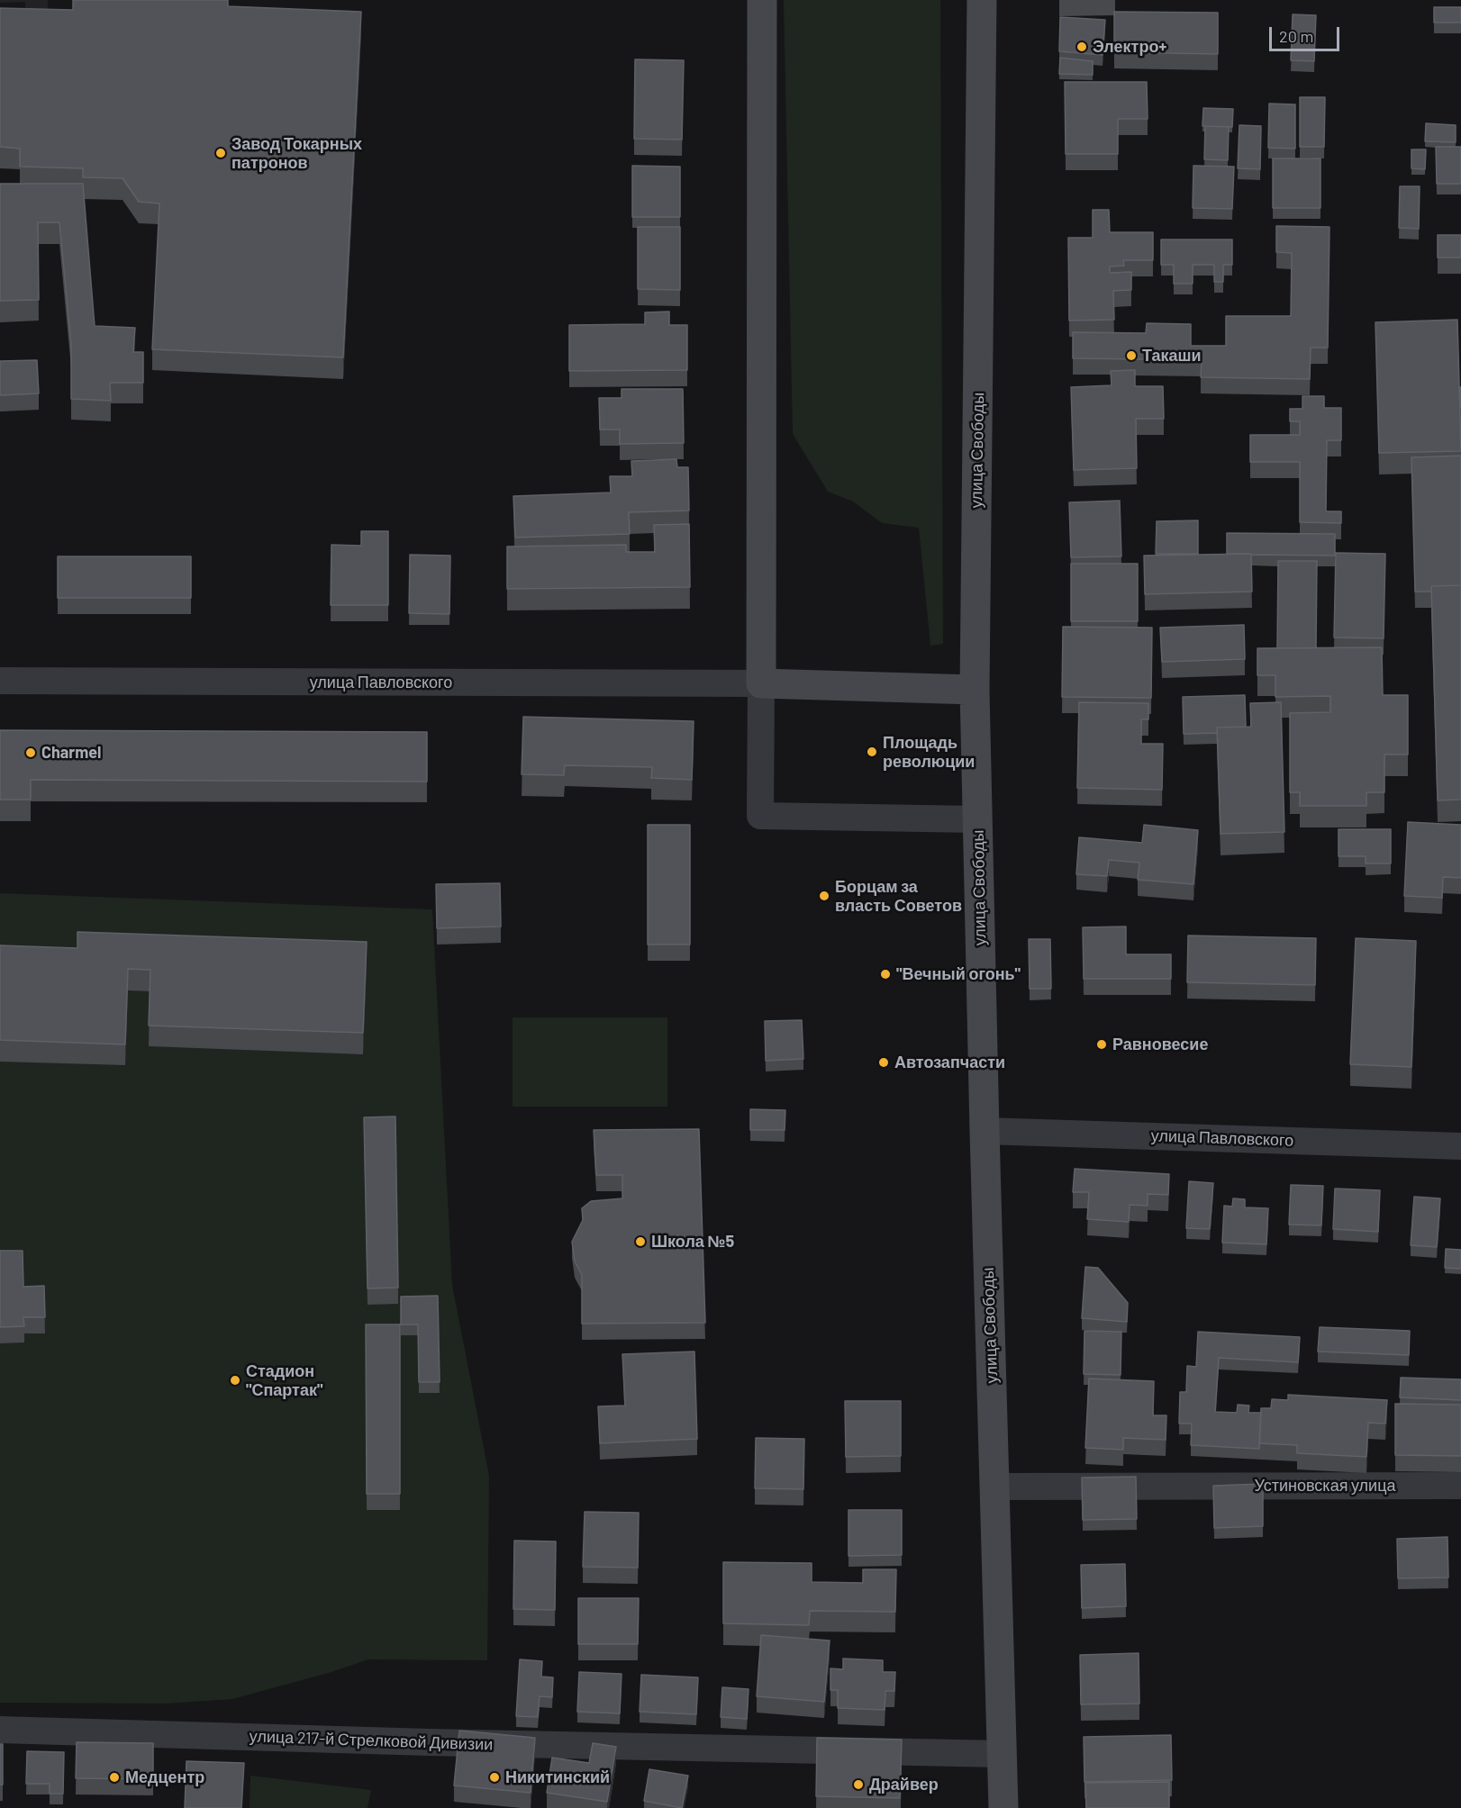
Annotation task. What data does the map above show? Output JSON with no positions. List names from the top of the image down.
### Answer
{
  "streets": {
    "main road": ["улица Свободы"],
    "street": ["улица Павловского", "Устиновская улица", "улица 217-й Стрелковой Дивизии"]
  },
  "crossings": [
    ["улица Свободы", "улица Павловского"],
    ["улица Свободы", "Устиновская улица"],
    ["улица Свободы", "улица 217-й Стрелковой Дивизии"]
  ],
  "places": [
    "Электро+",
    "Завод Токарных патронов",
    "Такаши",
    "Площадь революции",
    "Charmel",
    "Борцам за власть Советов",
    "\"Вечный огонь\"",
    "Равновесие",
    "Автозапчасти",
    "Школа №5",
    "Стадион \"Спартак\"",
    "Медцентр",
    "Никитинский",
    "Драйвер"
  ],
  "scale_bar": "20 m"
}
